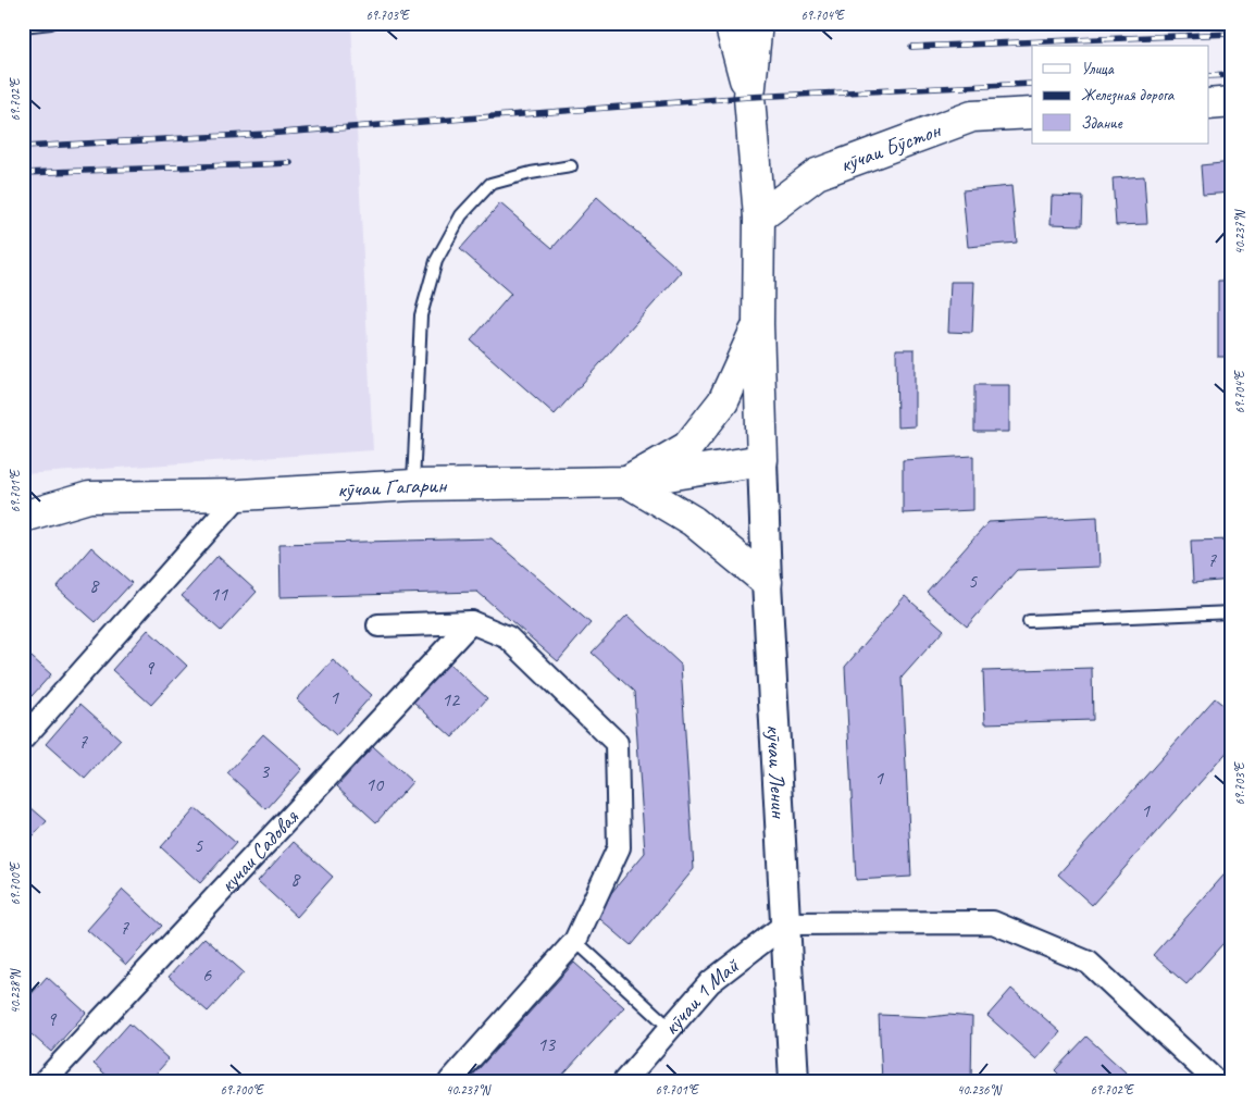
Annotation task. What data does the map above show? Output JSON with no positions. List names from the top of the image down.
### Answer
{
  "streets": {
    "main road": ["кӯчаи Бӯстон", "кӯчаи Гагарин"],
    "street": ["кӯчаи Ленин", "кучаи Садовая", "кӯчаи 1 Май"]
  },
  "crossings": [
    ["кӯчаи Гагарин", "кӯчаи Ленин"],
    ["кӯчаи Ленин", "кӯчаи 1 Май"]
  ],
  "house_numbers": [
    "7",
    "5",
    "8",
    "11",
    "9",
    "1",
    "12",
    "7",
    "3",
    "1",
    "10",
    "1",
    "5",
    "8",
    "7",
    "6",
    "9",
    "13"
  ],
  "legend": ["Улица", "Железная дорога", "Здание"],
  "coordinates": [
    "69.703°E",
    "69.704°E",
    "69.702°E",
    "40.237°N",
    "69.701°E",
    "69.700°E",
    "40.238°N",
    "40.236°N"
  ]
}
